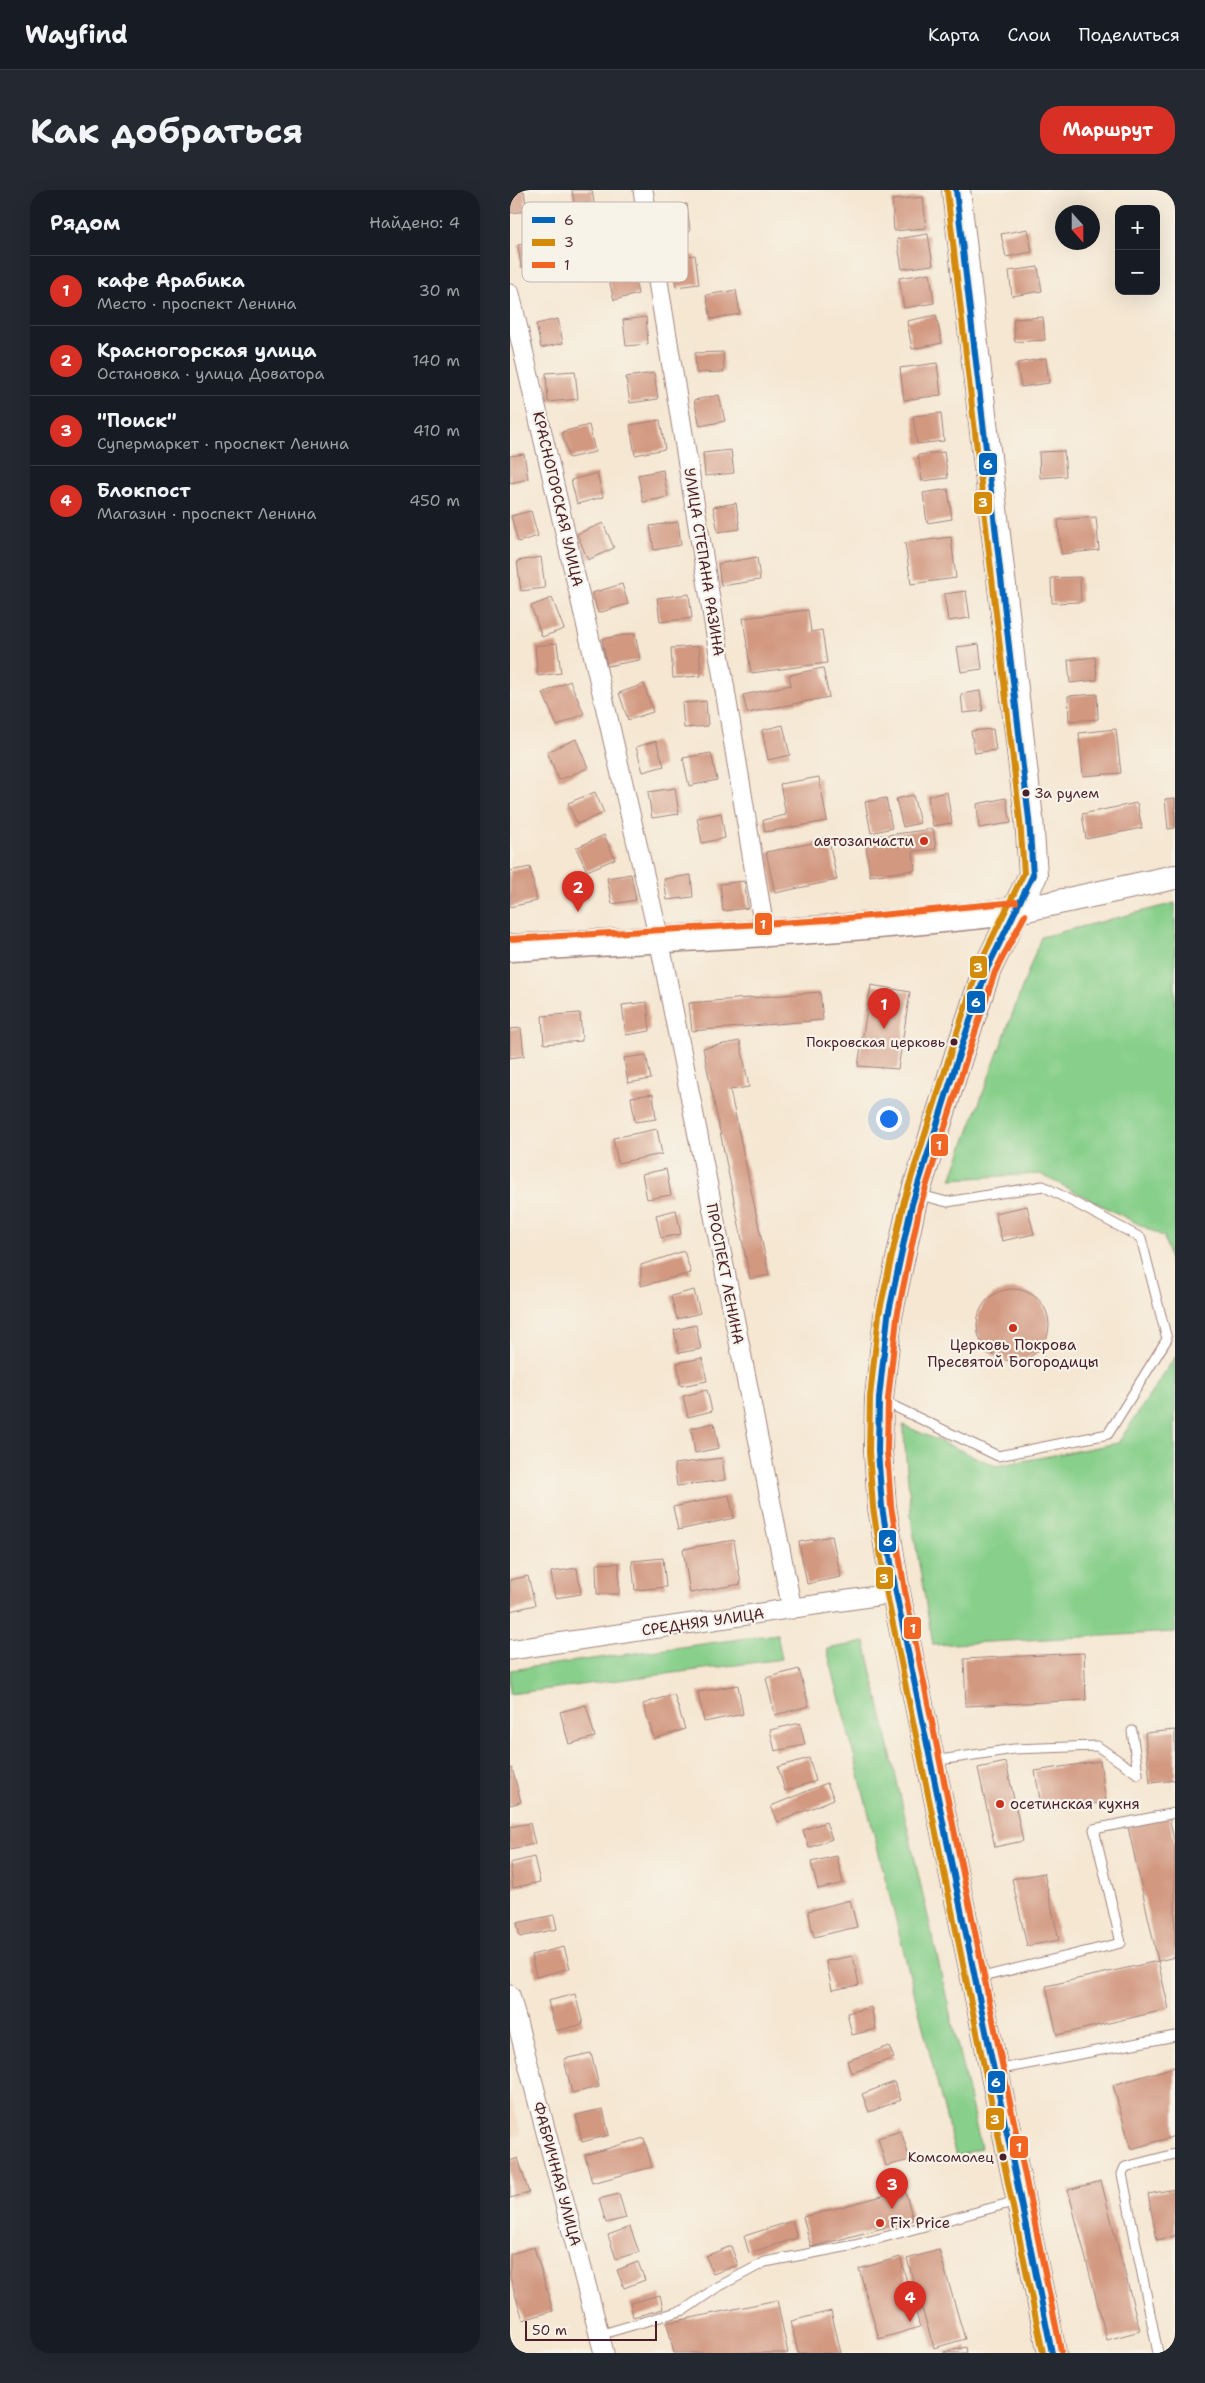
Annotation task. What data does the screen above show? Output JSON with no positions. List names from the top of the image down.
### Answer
{
  "streets": {
    "street": [
      "КРАСНОГОРСКАЯ УЛИЦА",
      "УЛИЦА СТЕПАНА РАЗИНА",
      "ПРОСПЕКТ ЛЕНИНА",
      "СРЕДНЯЯ УЛИЦА",
      "ФАБРИЧНАЯ УЛИЦА"
    ]
  },
  "crossings": [
    ["КРАСНОГОРСКАЯ УЛИЦА", "ПРОСПЕКТ ЛЕНИНА"],
    ["ПРОСПЕКТ ЛЕНИНА", "СРЕДНЯЯ УЛИЦА"]
  ],
  "places": [
    "За рулем",
    "автозапчасти",
    "Покровская церковь",
    "Церковь Покрова Пресвятой Богородицы",
    "осетинская кухня",
    "Комсомолец",
    "Fix Price"
  ],
  "lines": ["transit line 6", "transit line 3", "transit line 1"],
  "legend": ["6", "3", "1"],
  "scale_bar": "50 m",
  "north": "bottom",
  "page": {
    "header": "Wayfind",
    "nav": ["Карта", "Слои", "Поделиться"],
    "buttons": "Маршрут",
    "title": "Как добраться",
    "heading": ["Рядом", "Найдено: 4"],
    "map_buttons": ["+", "−"],
    "list": [
      {
        "mark": "1",
        "name": "кафе Арабика",
        "note": "Место · проспект Ленина",
        "value": "30 m"
      },
      {
        "mark": "2",
        "name": "Красногорская улица",
        "note": "Остановка · улица Доватора",
        "value": "140 m"
      },
      {
        "mark": "3",
        "name": "\"Поиск\"",
        "note": "Супермаркет · проспект Ленина",
        "value": "410 m"
      },
      {
        "mark": "4",
        "name": "Блокпост",
        "note": "Магазин · проспект Ленина",
        "value": "450 m"
      }
    ],
    "pins": [
      "2",
      "1",
      "3",
      "4"
    ],
    "scale": "50 m"
  }
}
